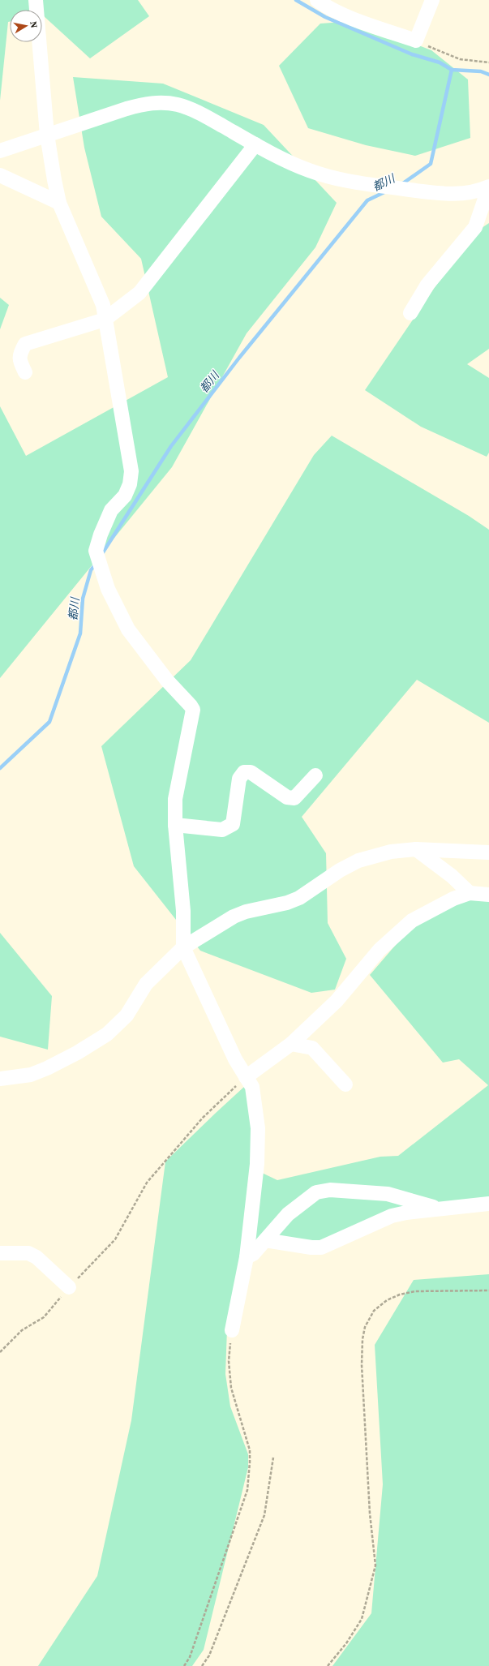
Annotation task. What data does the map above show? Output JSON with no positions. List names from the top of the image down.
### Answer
{
  "water": ["都川"],
  "north": "right"
}
